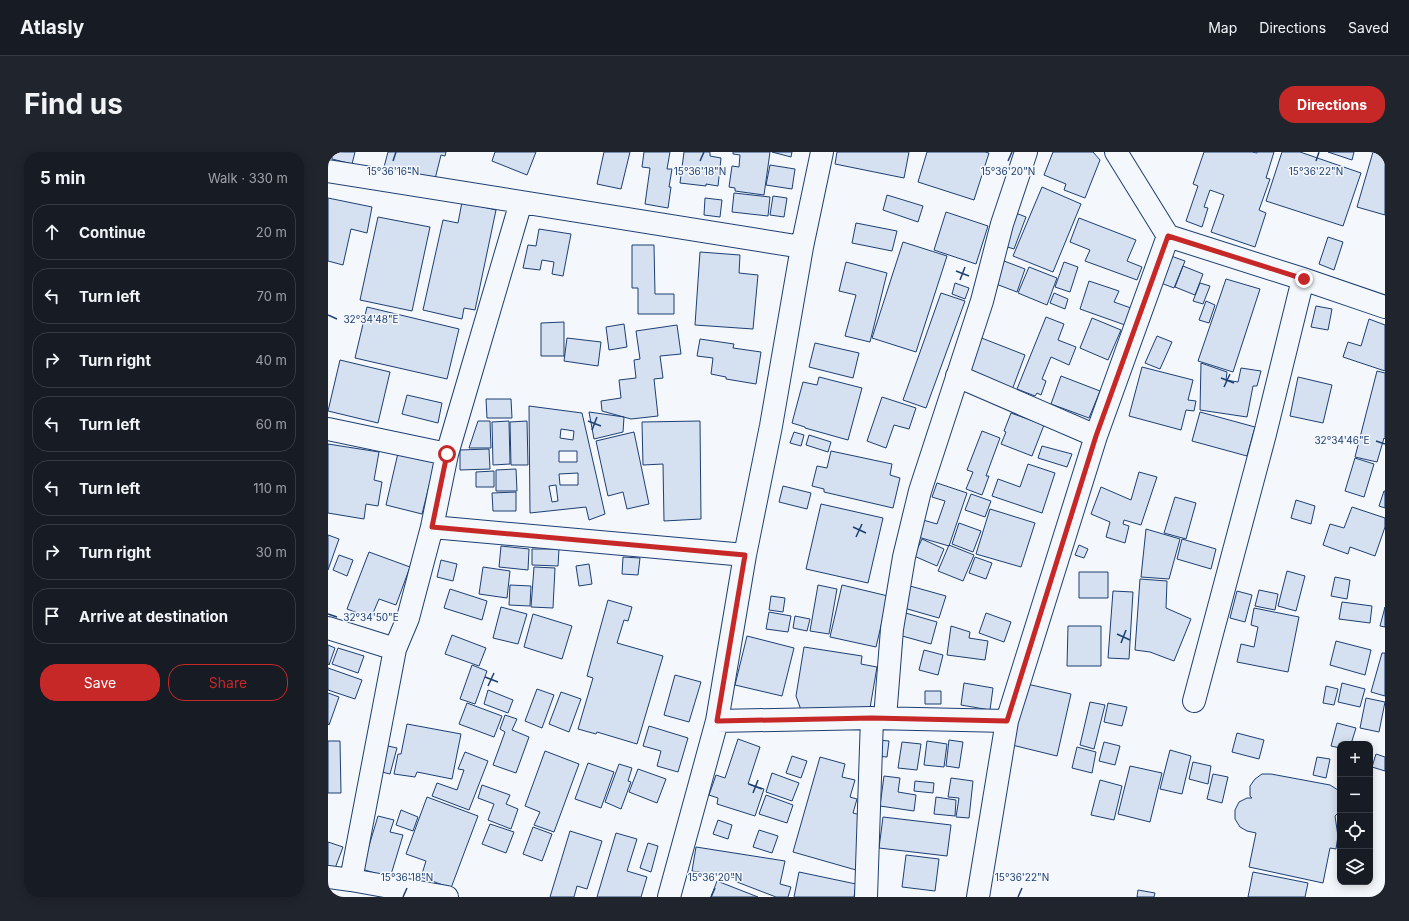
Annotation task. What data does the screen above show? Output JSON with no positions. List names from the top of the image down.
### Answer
{
  "page": {
    "header": "Atlasly",
    "nav": ["Map", "Directions", "Saved"],
    "buttons": [
      "Directions",
      ["Save", "Share"]
    ],
    "title": "Find us",
    "heading": ["5 min", "Walk · 330 m"],
    "list": [
      ["Continue", "20 m"],
      ["Turn left", "70 m"],
      ["Turn right", "40 m"],
      ["Turn left", "60 m"],
      ["Turn left", "110 m"],
      ["Turn right", "30 m"],
      "Arrive at destination"
    ],
    "map_buttons": ["+", "−"]
  },
  "coordinates": [
    "15°36'16\"N",
    "15°36'18\"N",
    "15°36'20\"N",
    "15°36'22\"N",
    "32°34'48\"E",
    "32°34'46\"E",
    "32°34'50\"E"
  ]
}
